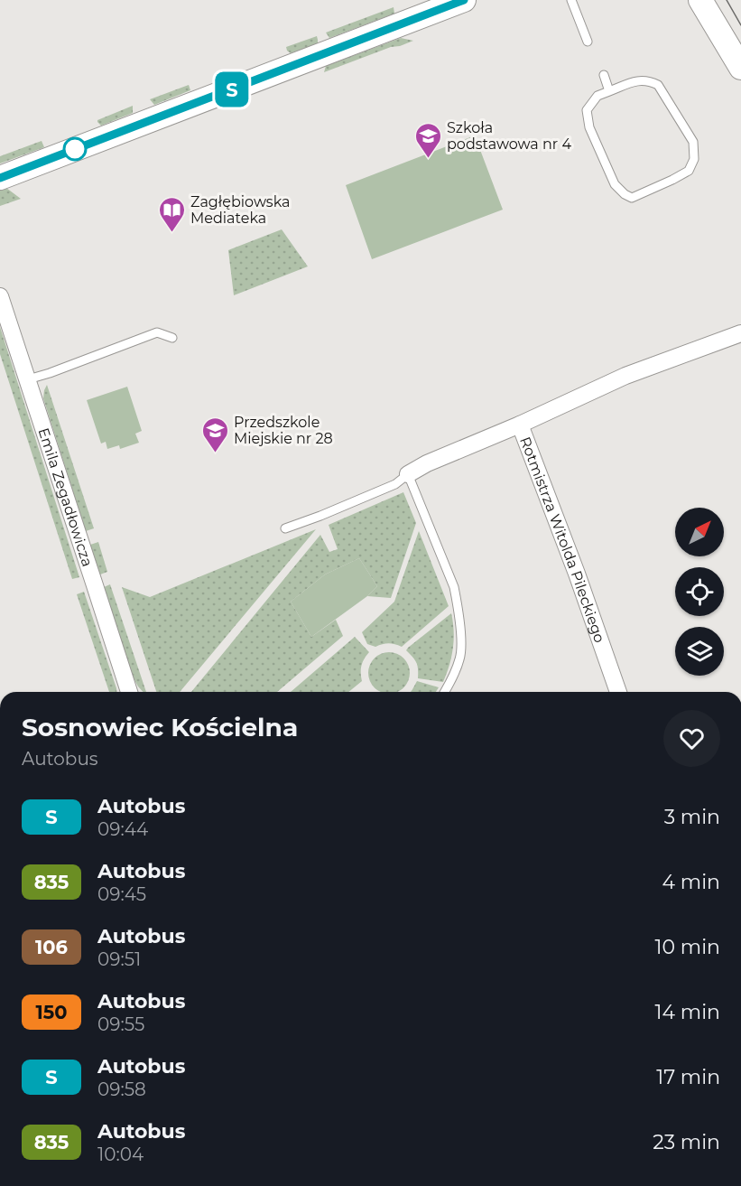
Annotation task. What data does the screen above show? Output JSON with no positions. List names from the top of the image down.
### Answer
{
  "streets": {
    "street": ["Emila Zegadłowicza", "Rotmistrza Witolda Pileckiego"]
  },
  "places": {
    "school or university": ["Szkoła podstawowa nr 4", "Przedszkole Miejskie nr 28"],
    "library": ["Zagłębiowska Mediateka"]
  },
  "lines": ["bus line S"],
  "north": "top right",
  "page": {
    "on_map": "S",
    "heading": ["Sosnowiec Kościelna", "Autobus"],
    "list": [
      {
        "mark": "S",
        "name": "Autobus",
        "note": "09:44",
        "value": "3 min"
      },
      {
        "mark": "835",
        "name": "Autobus",
        "note": "09:45",
        "value": "4 min"
      },
      {
        "mark": "106",
        "name": "Autobus",
        "note": "09:51",
        "value": "10 min"
      },
      {
        "mark": "150",
        "name": "Autobus",
        "note": "09:55",
        "value": "14 min"
      },
      {
        "mark": "S",
        "name": "Autobus",
        "note": "09:58",
        "value": "17 min"
      },
      {
        "mark": "835",
        "name": "Autobus",
        "note": "10:04",
        "value": "23 min"
      }
    ]
  }
}
